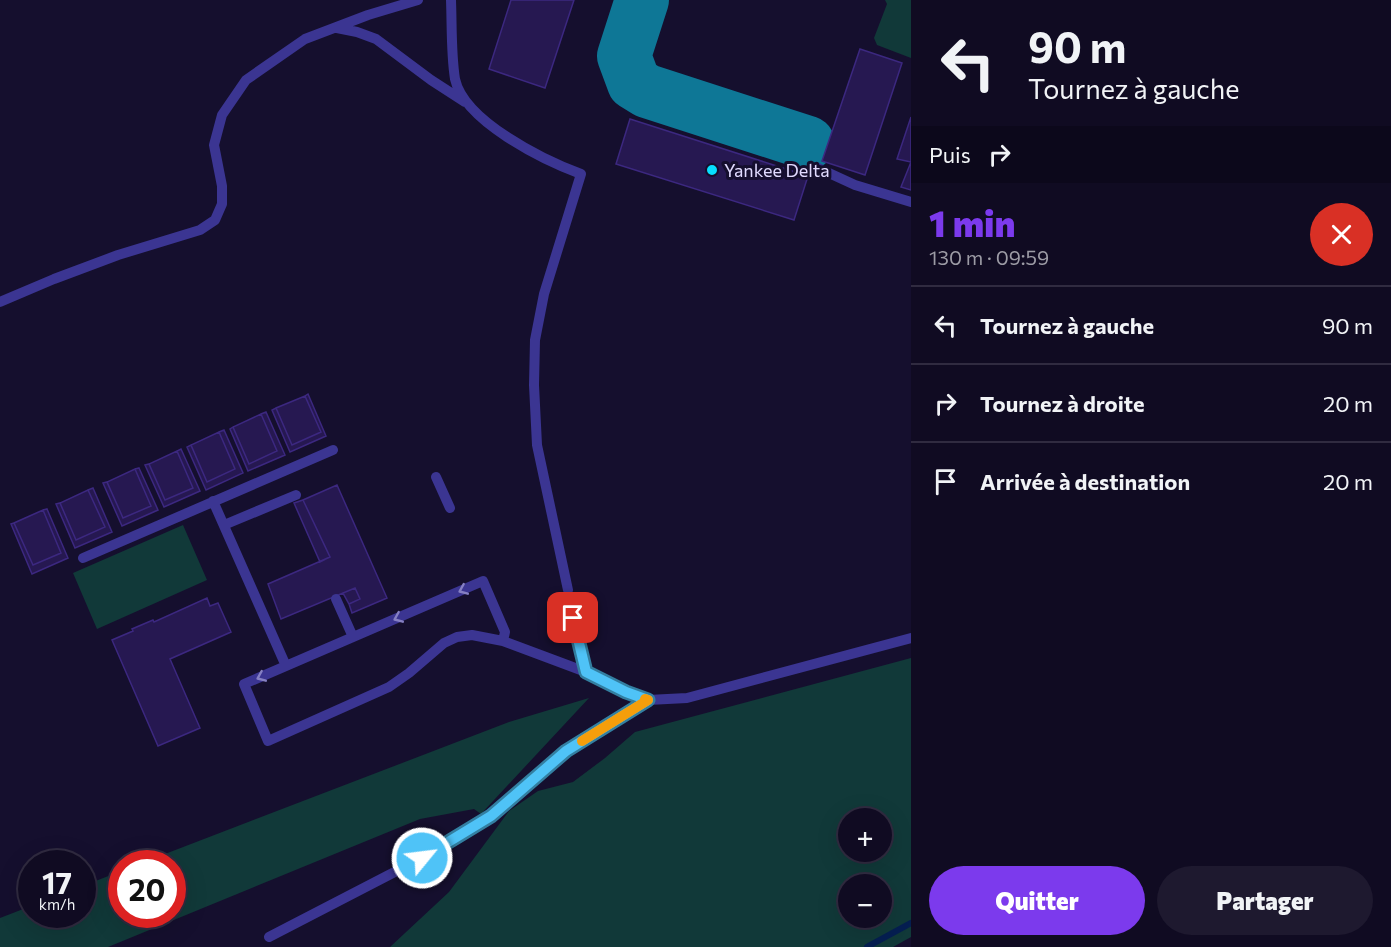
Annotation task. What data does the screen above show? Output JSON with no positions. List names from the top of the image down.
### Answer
{
  "places": ["Yankee Delta"],
  "page": {
    "turn": ["90 m", "Tournez à gauche"],
    "then": "Puis",
    "heading": ["1 min", "130 m · 09:59"],
    "list": [
      {
        "name": "Tournez à gauche",
        "value": "90 m"
      },
      {
        "name": "Tournez à droite",
        "value": "20 m"
      },
      {
        "name": "Arrivée à destination",
        "value": "20 m"
      }
    ],
    "map_buttons": ["+", "−"],
    "speed": "17 km/h",
    "limit": "20",
    "buttons": ["Quitter", "Partager"]
  }
}
